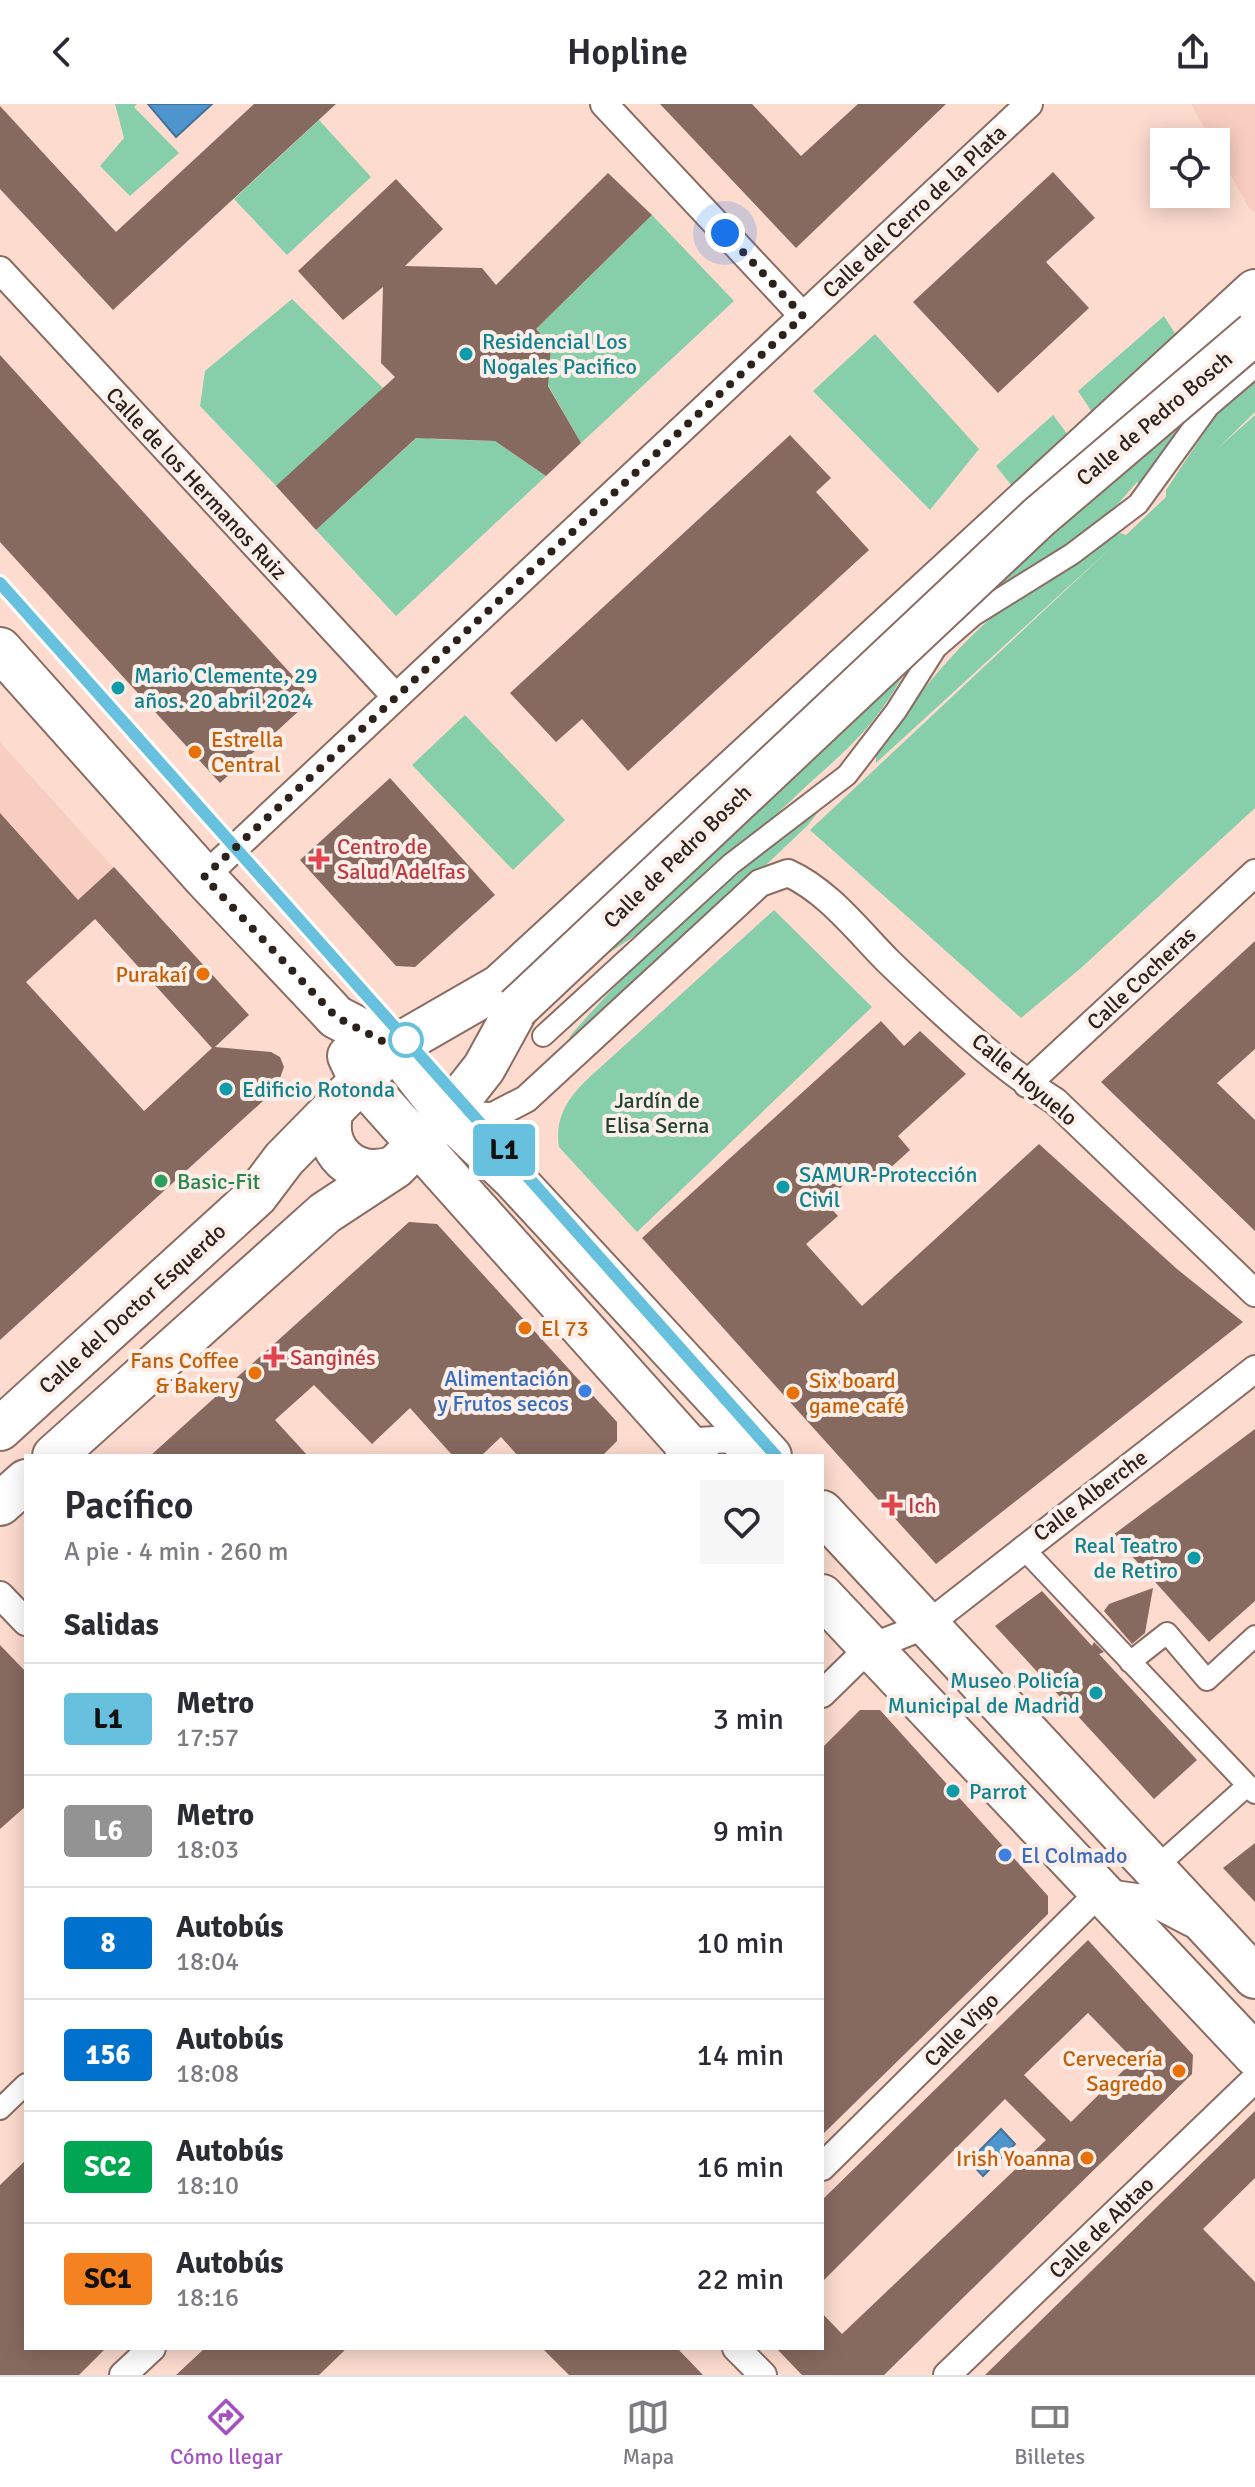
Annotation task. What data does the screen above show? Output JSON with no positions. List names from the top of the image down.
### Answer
{
  "streets": {
    "main road": ["Calle de Pedro Bosch", "Calle del Doctor Esquerdo"],
    "street": [
      "Calle del Cerro de la Plata",
      "Calle de los Hermanos Ruiz",
      "Calle Cocheras",
      "Calle Hoyuelo",
      "Calle Alberche",
      "Calle Vigo",
      "Calle de Abtao"
    ]
  },
  "crossings": [
    ["Calle del Cerro de la Plata", "Calle de los Hermanos Ruiz"],
    ["Calle de Pedro Bosch", "Calle Hoyuelo"],
    ["Calle de Pedro Bosch", "Calle del Doctor Esquerdo"],
    ["Calle Cocheras", "Calle Hoyuelo"]
  ],
  "parks": ["Jardín de Elisa Serna"],
  "places": {
    "other": [
      "Residencial Los Nogales Pacifico",
      "Mario Clemente, 29 años. 20 abril 2024",
      "Estrella Central",
      "Purakaí",
      "Edificio Rotonda",
      "Basic-Fit",
      "SAMUR-Protección Civil",
      "El 73",
      "Fans Coffee & Bakery",
      "Alimentación y Frutos secos",
      "Six board game café",
      "Real Teatro de Retiro",
      "Museo Policía Municipal de Madrid",
      "Parrot",
      "El Colmado",
      "Cervecería Sagredo",
      "Irish Yoanna"
    ],
    "health": ["Centro de Salud Adelfas", "Sanginés", "Ich"]
  },
  "lines": ["metro line L1"],
  "page": {
    "header": "Hopline",
    "on_map": "L1",
    "heading": [
      ["Pacífico", "A pie · 4 min · 260 m"],
      "Salidas"
    ],
    "list": [
      {
        "mark": "L1",
        "name": "Metro",
        "note": "17:57",
        "value": "3 min"
      },
      {
        "mark": "L6",
        "name": "Metro",
        "note": "18:03",
        "value": "9 min"
      },
      {
        "mark": "8",
        "name": "Autobús",
        "note": "18:04",
        "value": "10 min"
      },
      {
        "mark": "156",
        "name": "Autobús",
        "note": "18:08",
        "value": "14 min"
      },
      {
        "mark": "SC2",
        "name": "Autobús",
        "note": "18:10",
        "value": "16 min"
      },
      {
        "mark": "SC1",
        "name": "Autobús",
        "note": "18:16",
        "value": "22 min"
      }
    ],
    "tabs": ["Cómo llegar", "Mapa", "Billetes"]
  }
}
